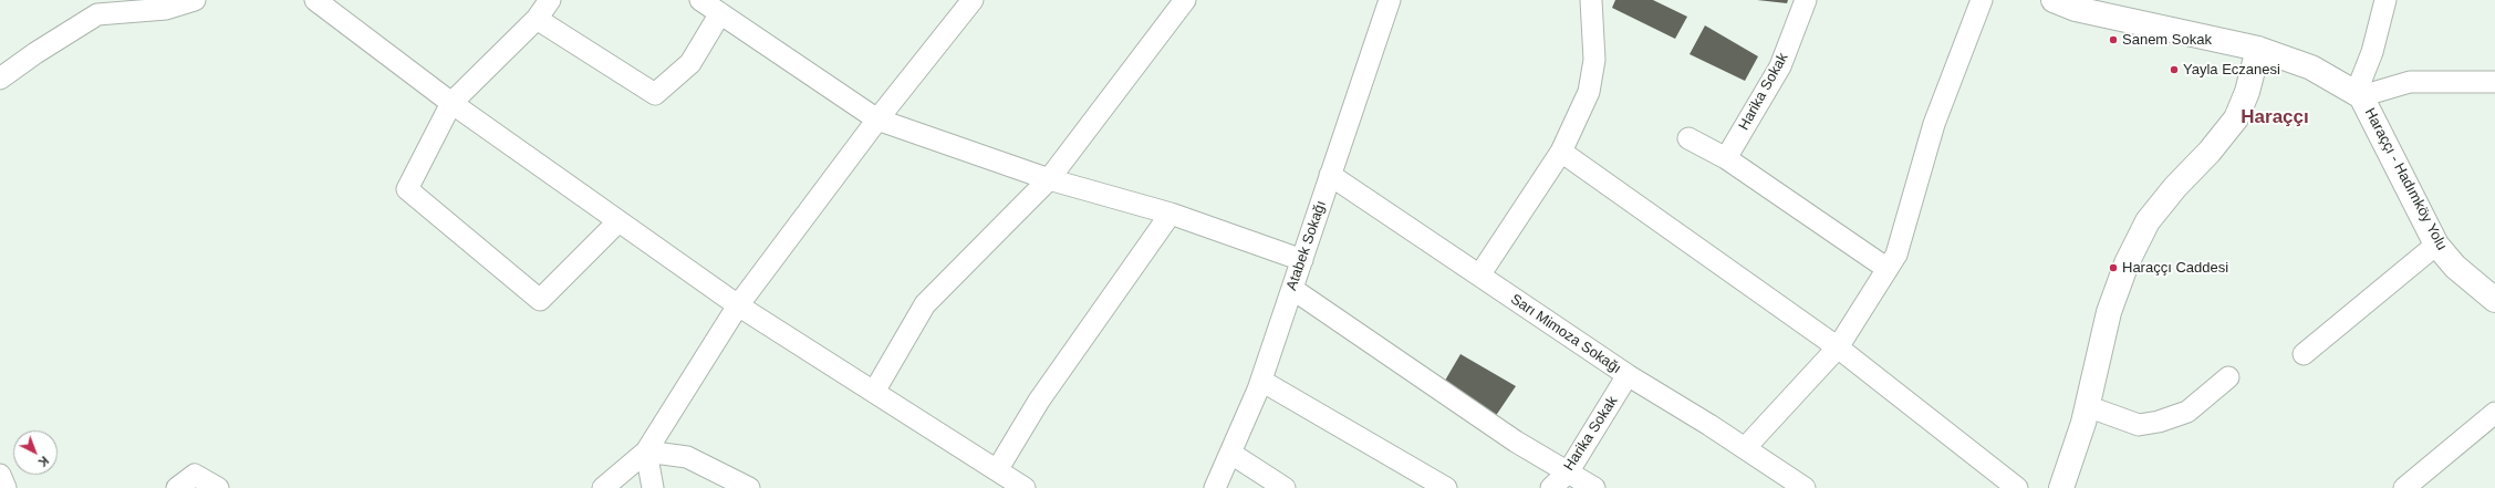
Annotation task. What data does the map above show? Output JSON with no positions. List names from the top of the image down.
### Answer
{
  "streets": {
    "main road": ["Haraççı - Hadımköy Yolu"],
    "street": ["Harika Sokak", "Atabek Sokağı", "Sarı Mimoza Sokağı"]
  },
  "crossings": [
    ["Harika Sokak", "Sarı Mimoza Sokağı"],
    ["Atabek Sokağı", "Sarı Mimoza Sokağı"]
  ],
  "districts": ["Haraççı"],
  "places": ["Sanem Sokak", "Yayla Eczanesi", "Haraççı Caddesi"],
  "north": "bottom right"
}
